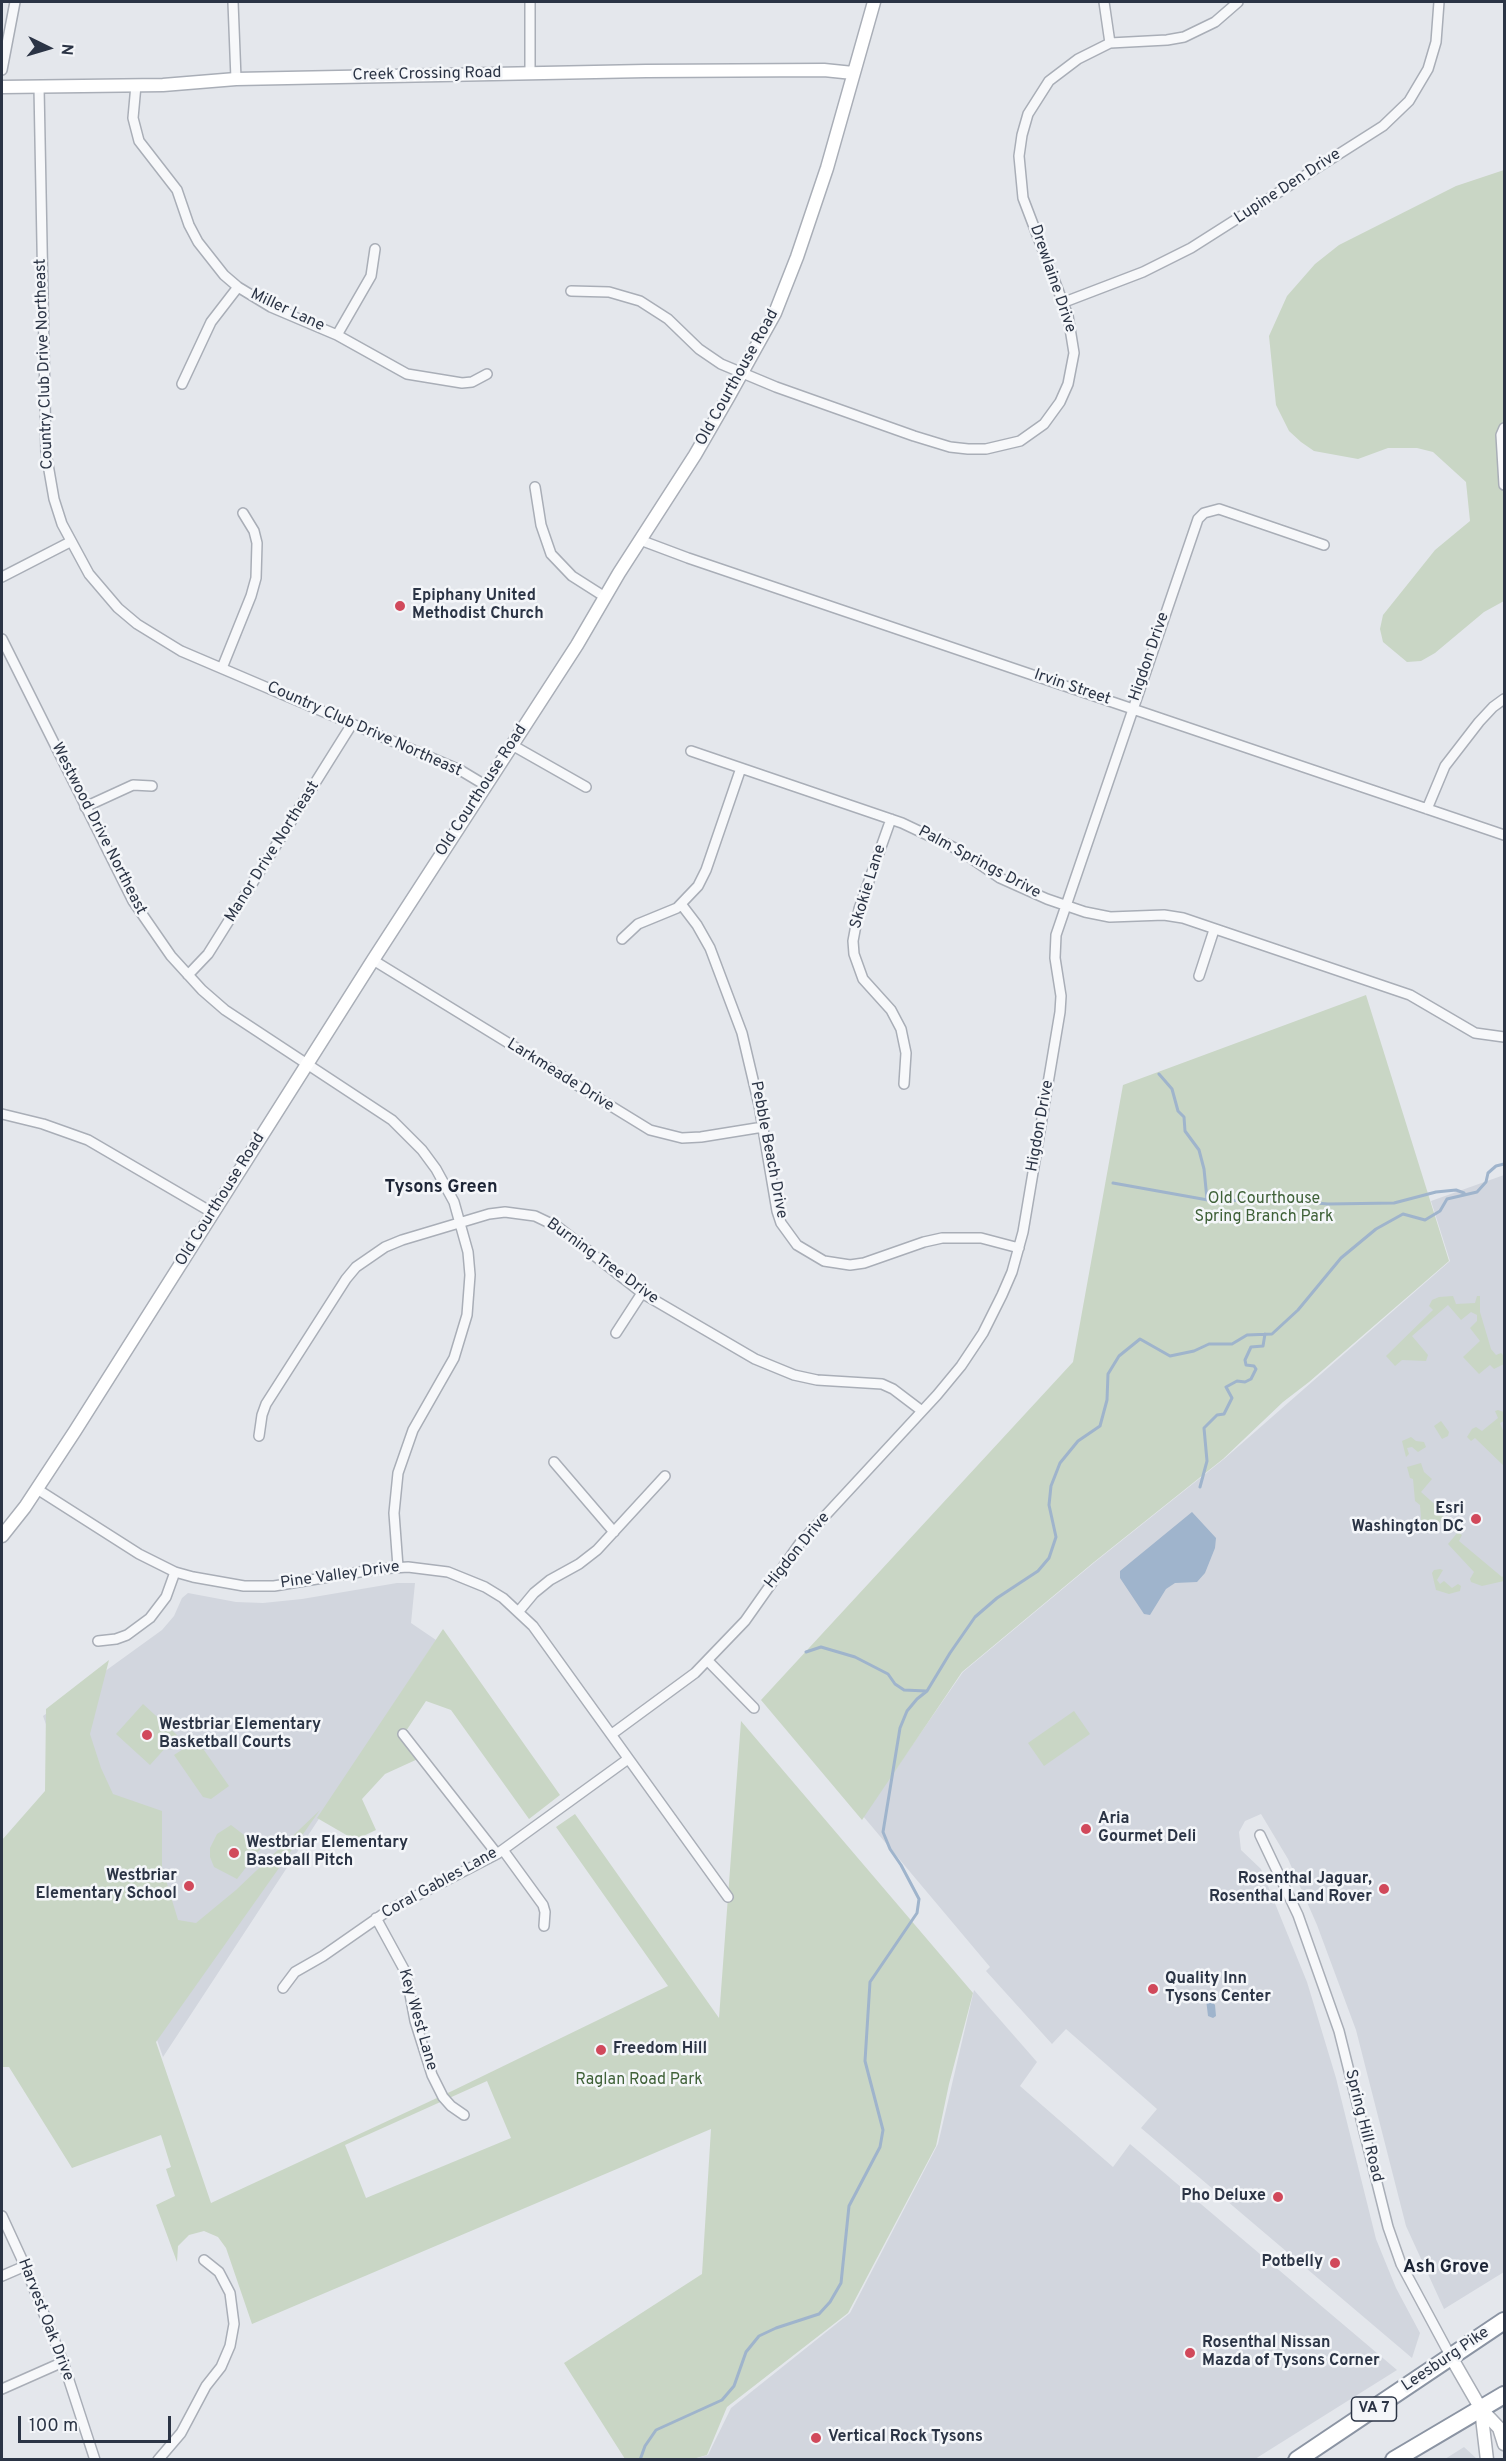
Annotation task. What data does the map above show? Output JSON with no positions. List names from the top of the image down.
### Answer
{
  "streets": {
    "highway": ["Leesburg Pike", "VA 7"],
    "street": [
      "Creek Crossing Road",
      "Lupine Den Drive",
      "Drewlaine Drive",
      "Miller Lane",
      "Country Club Drive Northeast",
      "Old Courthouse Road",
      "Higdon Drive",
      "Irvin Street",
      "Westwood Drive Northeast",
      "Manor Drive Northeast",
      "Palm Springs Drive",
      "Skokie Lane",
      "Larkmeade Drive",
      "Pebble Beach Drive",
      "Burning Tree Drive",
      "Pine Valley Drive",
      "Coral Gables Lane",
      "Key West Lane",
      "Spring Hill Road",
      "Harvest Oak Drive"
    ]
  },
  "crossings": [
    ["Creek Crossing Road", "Miller Lane"],
    ["Creek Crossing Road", "Country Club Drive Northeast"],
    ["Creek Crossing Road", "Old Courthouse Road"],
    ["Lupine Den Drive", "Drewlaine Drive"],
    ["Drewlaine Drive", "Old Courthouse Road"],
    ["Country Club Drive Northeast", "Old Courthouse Road"],
    ["Country Club Drive Northeast", "Manor Drive Northeast"],
    ["Old Courthouse Road", "Irvin Street"],
    ["Old Courthouse Road", "Westwood Drive Northeast"],
    ["Old Courthouse Road", "Larkmeade Drive"],
    ["Old Courthouse Road", "Pine Valley Drive"],
    ["Higdon Drive", "Irvin Street"],
    ["Higdon Drive", "Palm Springs Drive"],
    ["Higdon Drive", "Pebble Beach Drive"],
    ["Higdon Drive", "Burning Tree Drive"],
    ["Higdon Drive", "Pine Valley Drive"],
    ["Westwood Drive Northeast", "Manor Drive Northeast"],
    ["Westwood Drive Northeast", "Burning Tree Drive"],
    ["Westwood Drive Northeast", "Pine Valley Drive"],
    ["Palm Springs Drive", "Skokie Lane"],
    ["Larkmeade Drive", "Pebble Beach Drive"],
    ["Pine Valley Drive", "Coral Gables Lane"],
    ["Coral Gables Lane", "Key West Lane"],
    ["Spring Hill Road", "Leesburg Pike"]
  ],
  "districts": ["Tysons Green", "Ash Grove"],
  "parks": ["Old Courthouse Spring Branch Park", "Raglan Road Park"],
  "places": [
    "Epiphany United Methodist Church",
    "Esri Washington DC",
    "Westbriar Elementary Basketball Courts",
    "Aria Gourmet Deli",
    "Westbriar Elementary Baseball Pitch",
    "Westbriar Elementary School",
    "Rosenthal Jaguar, Rosenthal Land Rover",
    "Quality Inn Tysons Center",
    "Freedom Hill",
    "Pho Deluxe",
    "Potbelly",
    "Rosenthal Nissan Mazda of Tysons Corner",
    "Vertical Rock Tysons"
  ],
  "scale_bar": "100 m",
  "north": "right"
}
